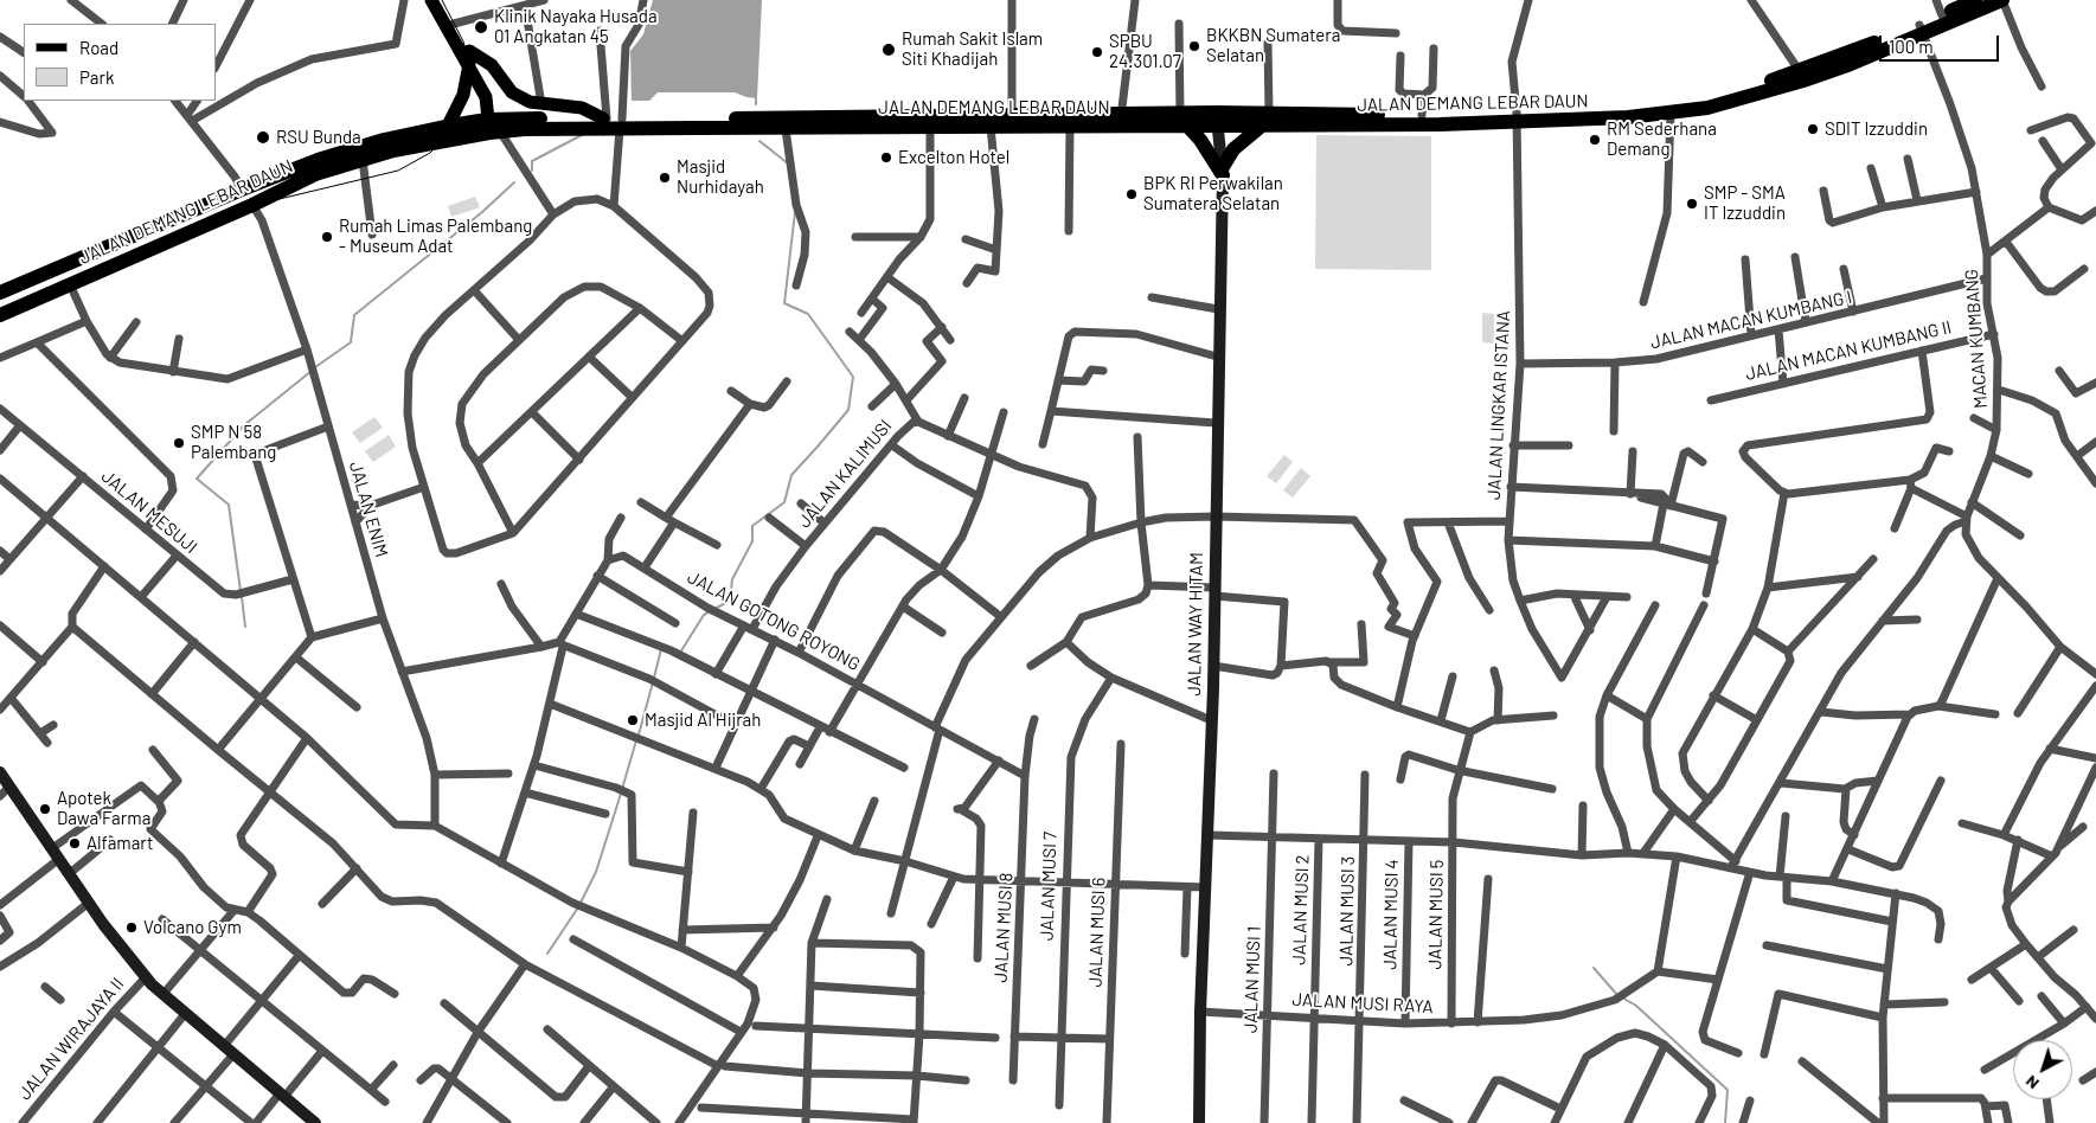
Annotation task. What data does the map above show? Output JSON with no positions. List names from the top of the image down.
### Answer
{
  "streets": {
    "highway": ["JALAN DEMANG LEBAR DAUN"],
    "street": [
      "JALAN MACAN KUMBANG I",
      "MACAN KUMBANG",
      "JALAN MACAN KUMBANG II",
      "JALAN LINGKAR ISTANA",
      "JALAN KALIMUSI",
      "JALAN ENIM",
      "JALAN MESUJI",
      "JALAN GOTONG ROYONG",
      "JALAN WAY HITAM",
      "JALAN MUSI 7",
      "JALAN MUSI 2",
      "JALAN MUSI 3",
      "JALAN MUSI 4",
      "JALAN MUSI 5",
      "JALAN MUSI 8",
      "JALAN MUSI 6",
      "JALAN MUSI 1",
      "JALAN MUSI RAYA",
      "JALAN WIRAJAYA II"
    ]
  },
  "crossings": [
    ["JALAN DEMANG LEBAR DAUN", "MACAN KUMBANG"],
    ["JALAN DEMANG LEBAR DAUN", "JALAN LINGKAR ISTANA"],
    ["JALAN DEMANG LEBAR DAUN", "JALAN ENIM"],
    ["JALAN DEMANG LEBAR DAUN", "JALAN WAY HITAM"],
    ["JALAN MACAN KUMBANG I", "MACAN KUMBANG"],
    ["JALAN MACAN KUMBANG I", "JALAN LINGKAR ISTANA"],
    ["MACAN KUMBANG", "JALAN MACAN KUMBANG II"],
    ["JALAN KALIMUSI", "JALAN GOTONG ROYONG"],
    ["JALAN GOTONG ROYONG", "JALAN MUSI 8"],
    ["JALAN WAY HITAM", "JALAN MUSI RAYA"],
    ["JALAN MUSI 2", "JALAN MUSI RAYA"],
    ["JALAN MUSI 3", "JALAN MUSI RAYA"],
    ["JALAN MUSI 4", "JALAN MUSI RAYA"],
    ["JALAN MUSI 5", "JALAN MUSI RAYA"],
    ["JALAN MUSI 1", "JALAN MUSI RAYA"]
  ],
  "places": [
    "Klinik Nayaka Husada 01 Angkatan 45",
    "BKKBN Sumatera Selatan",
    "Rumah Sakit Islam Siti Khadijah",
    "SPBU 24.301.07",
    "SDIT Izzuddin",
    "RSU Bunda",
    "RM Sederhana Demang",
    "Excelton Hotel",
    "Masjid Nurhidayah",
    "BPK RI Perwakilan Sumatera Selatan",
    "SMP - SMA IT Izzuddin",
    "Rumah Limas Palembang - Museum Adat",
    "SMP N 58 Palembang",
    "Masjid Al Hijrah",
    "Apotek Dawa Farma",
    "Alfamart",
    "Volcano Gym"
  ],
  "legend": ["Road", "Park"],
  "scale_bar": "100 m",
  "north": "bottom left"
}
